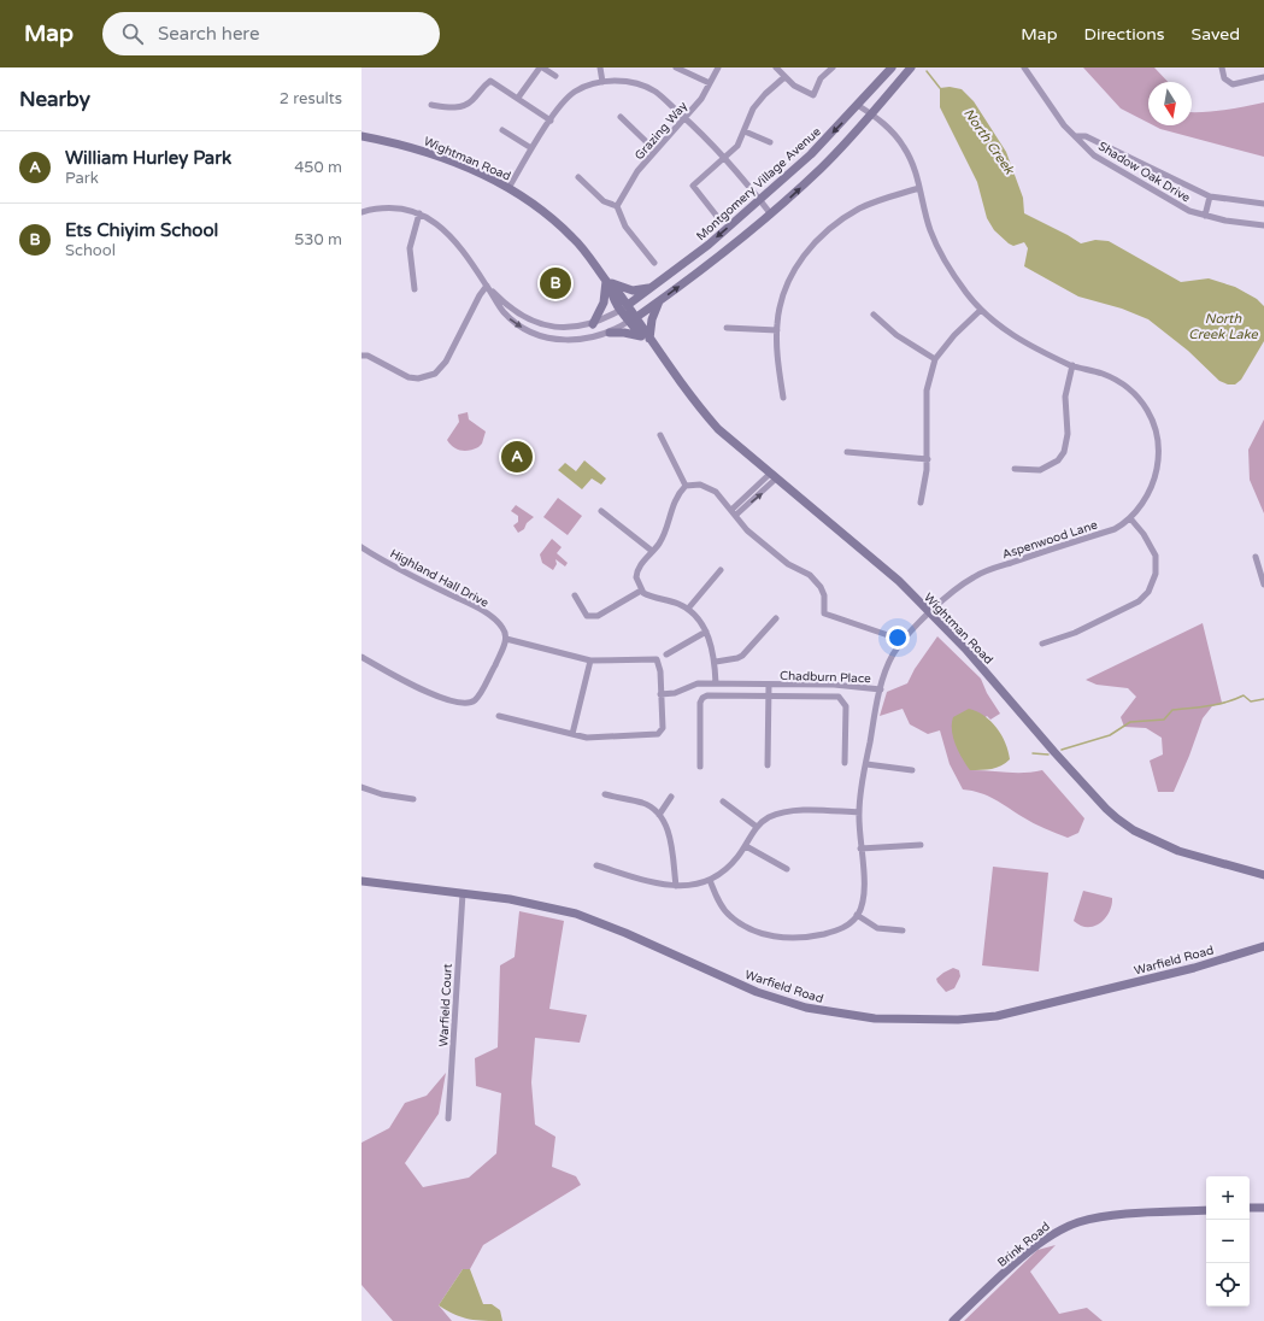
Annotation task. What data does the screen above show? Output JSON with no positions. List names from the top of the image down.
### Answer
{
  "streets": {
    "main road": [
      "Wightman Road",
      "Montgomery Village Avenue",
      "Warfield Road",
      "Brink Road"
    ],
    "street": [
      "Grazing Way",
      "Shadow Oak Drive",
      "Aspenwood Lane",
      "Highland Hall Drive",
      "Chadburn Place",
      "Warfield Court"
    ]
  },
  "crossings": [
    ["Wightman Road", "Montgomery Village Avenue"],
    ["Wightman Road", "Aspenwood Lane"],
    ["Montgomery Village Avenue", "Aspenwood Lane"],
    ["Aspenwood Lane", "Chadburn Place"],
    ["Warfield Road", "Warfield Court"]
  ],
  "water": ["North Creek", "North Creek Lake"],
  "north": "bottom",
  "page": {
    "header": "Map",
    "search": "Search here",
    "nav": ["Map", "Directions", "Saved"],
    "heading": ["Nearby", "2 results"],
    "list": [
      {
        "mark": "A",
        "name": "William Hurley Park",
        "note": "Park",
        "value": "450 m"
      },
      {
        "mark": "B",
        "name": "Ets Chiyim School",
        "note": "School",
        "value": "530 m"
      }
    ],
    "pins": ["B", "A"],
    "map_buttons": ["+", "−"]
  }
}
